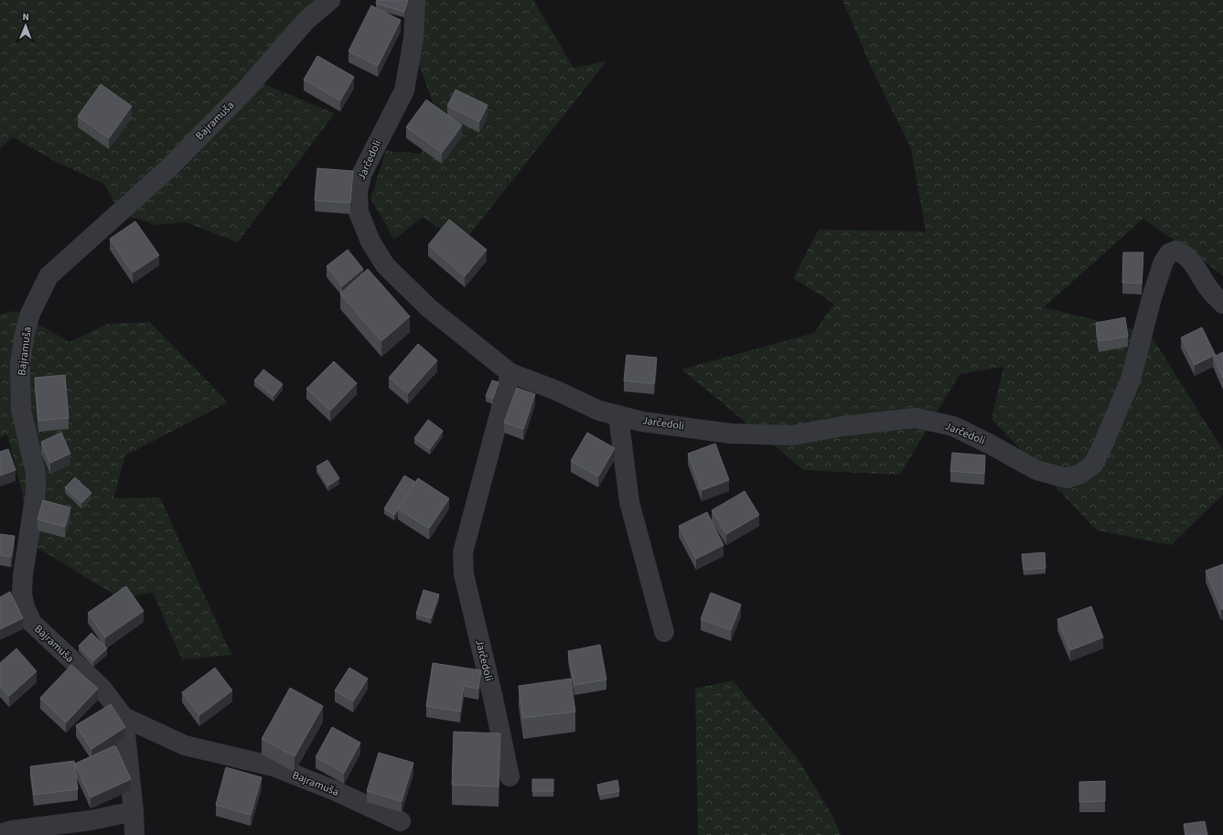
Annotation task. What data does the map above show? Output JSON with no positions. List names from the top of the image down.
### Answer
{
  "streets": {
    "street": ["Bajramuša", "Jarčedoli"]
  },
  "north": "top"
}
